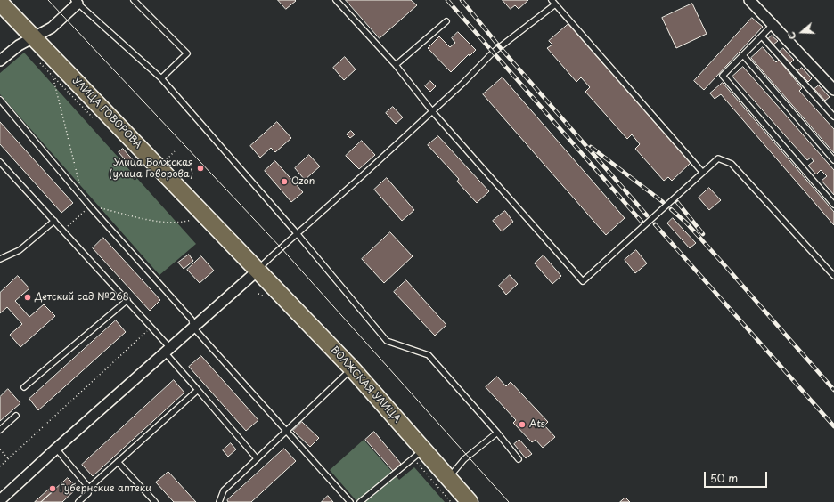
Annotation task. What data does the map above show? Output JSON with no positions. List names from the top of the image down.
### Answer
{
  "streets": {
    "main road": ["УЛИЦА ГОВОРОВА", "ВОЛЖСКАЯ УЛИЦА"]
  },
  "crossings": [
    ["УЛИЦА ГОВОРОВА", "ВОЛЖСКАЯ УЛИЦА"]
  ],
  "places": [
    "Улица Волжская (улица Говорова)",
    "Ozon",
    "Детский сад №268",
    "Ats",
    "Губернские аптеки"
  ],
  "scale_bar": "50 m",
  "north": "left"
}
